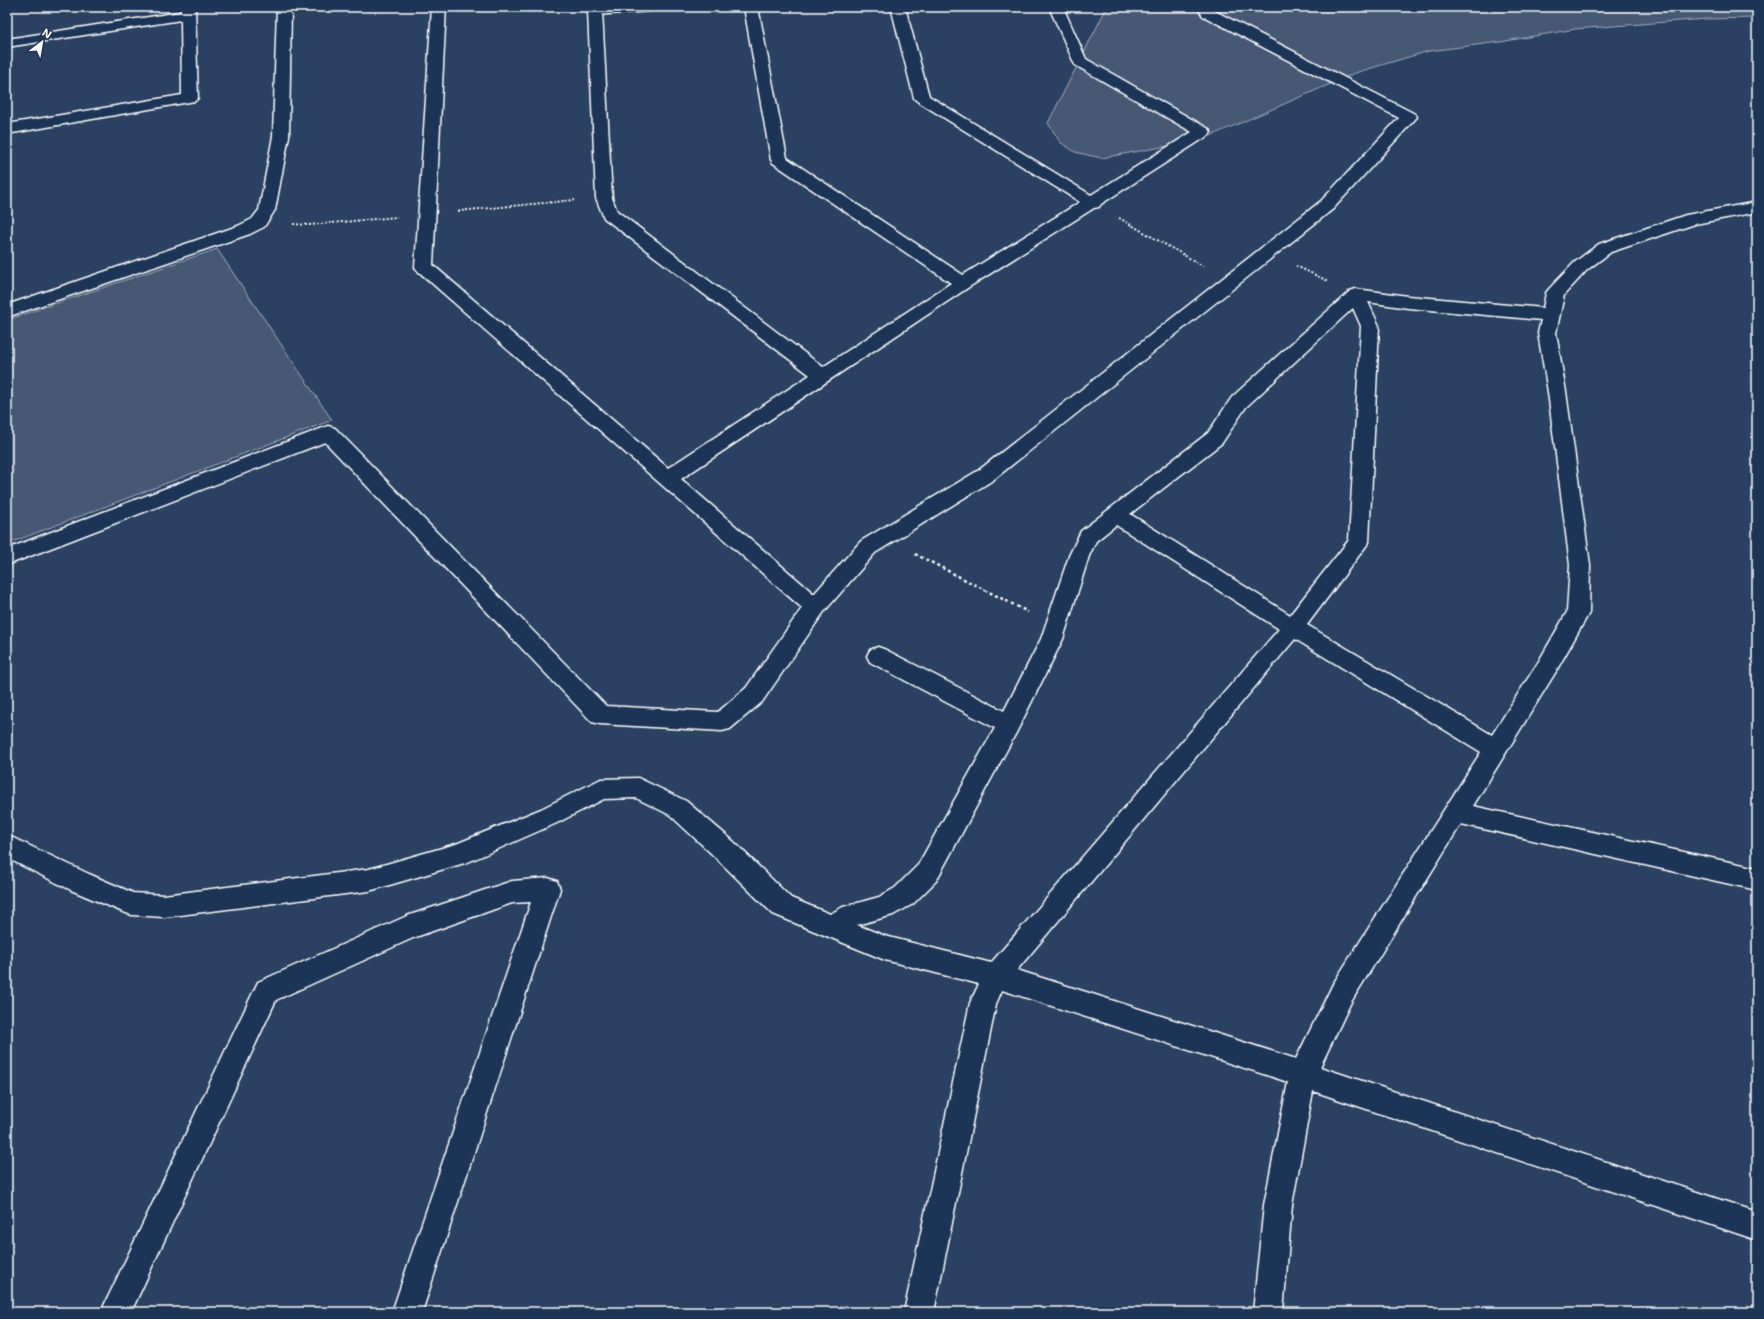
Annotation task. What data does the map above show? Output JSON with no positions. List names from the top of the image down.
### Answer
{
  "north": "top right"
}
